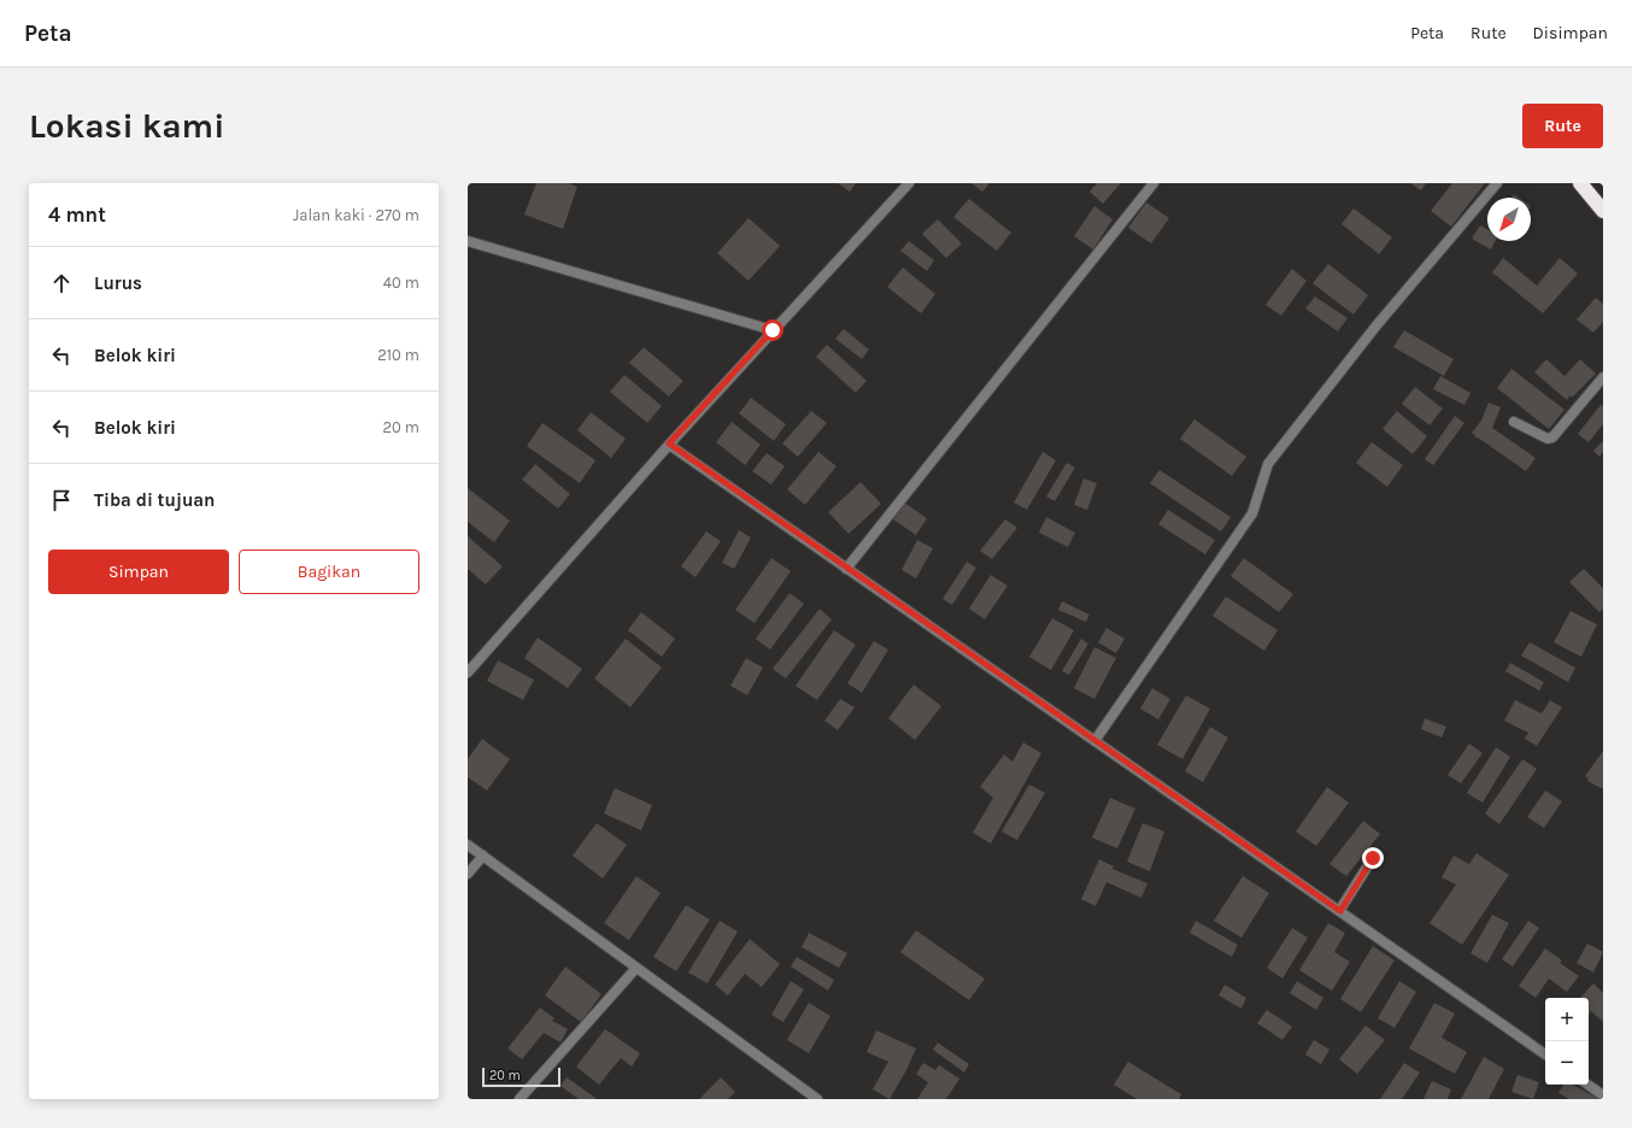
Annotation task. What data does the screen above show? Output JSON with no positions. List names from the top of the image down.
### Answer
{
  "scale_bar": "20 m",
  "north": "bottom left",
  "page": {
    "header": "Peta",
    "nav": ["Peta", "Rute", "Disimpan"],
    "buttons": [
      "Rute",
      ["Simpan", "Bagikan"]
    ],
    "title": "Lokasi kami",
    "heading": ["4 mnt", "Jalan kaki · 270 m"],
    "list": [
      ["Lurus", "40 m"],
      ["Belok kiri", "210 m"],
      ["Belok kiri", "20 m"],
      "Tiba di tujuan"
    ],
    "map_buttons": ["+", "−"],
    "scale": "20 m"
  }
}
